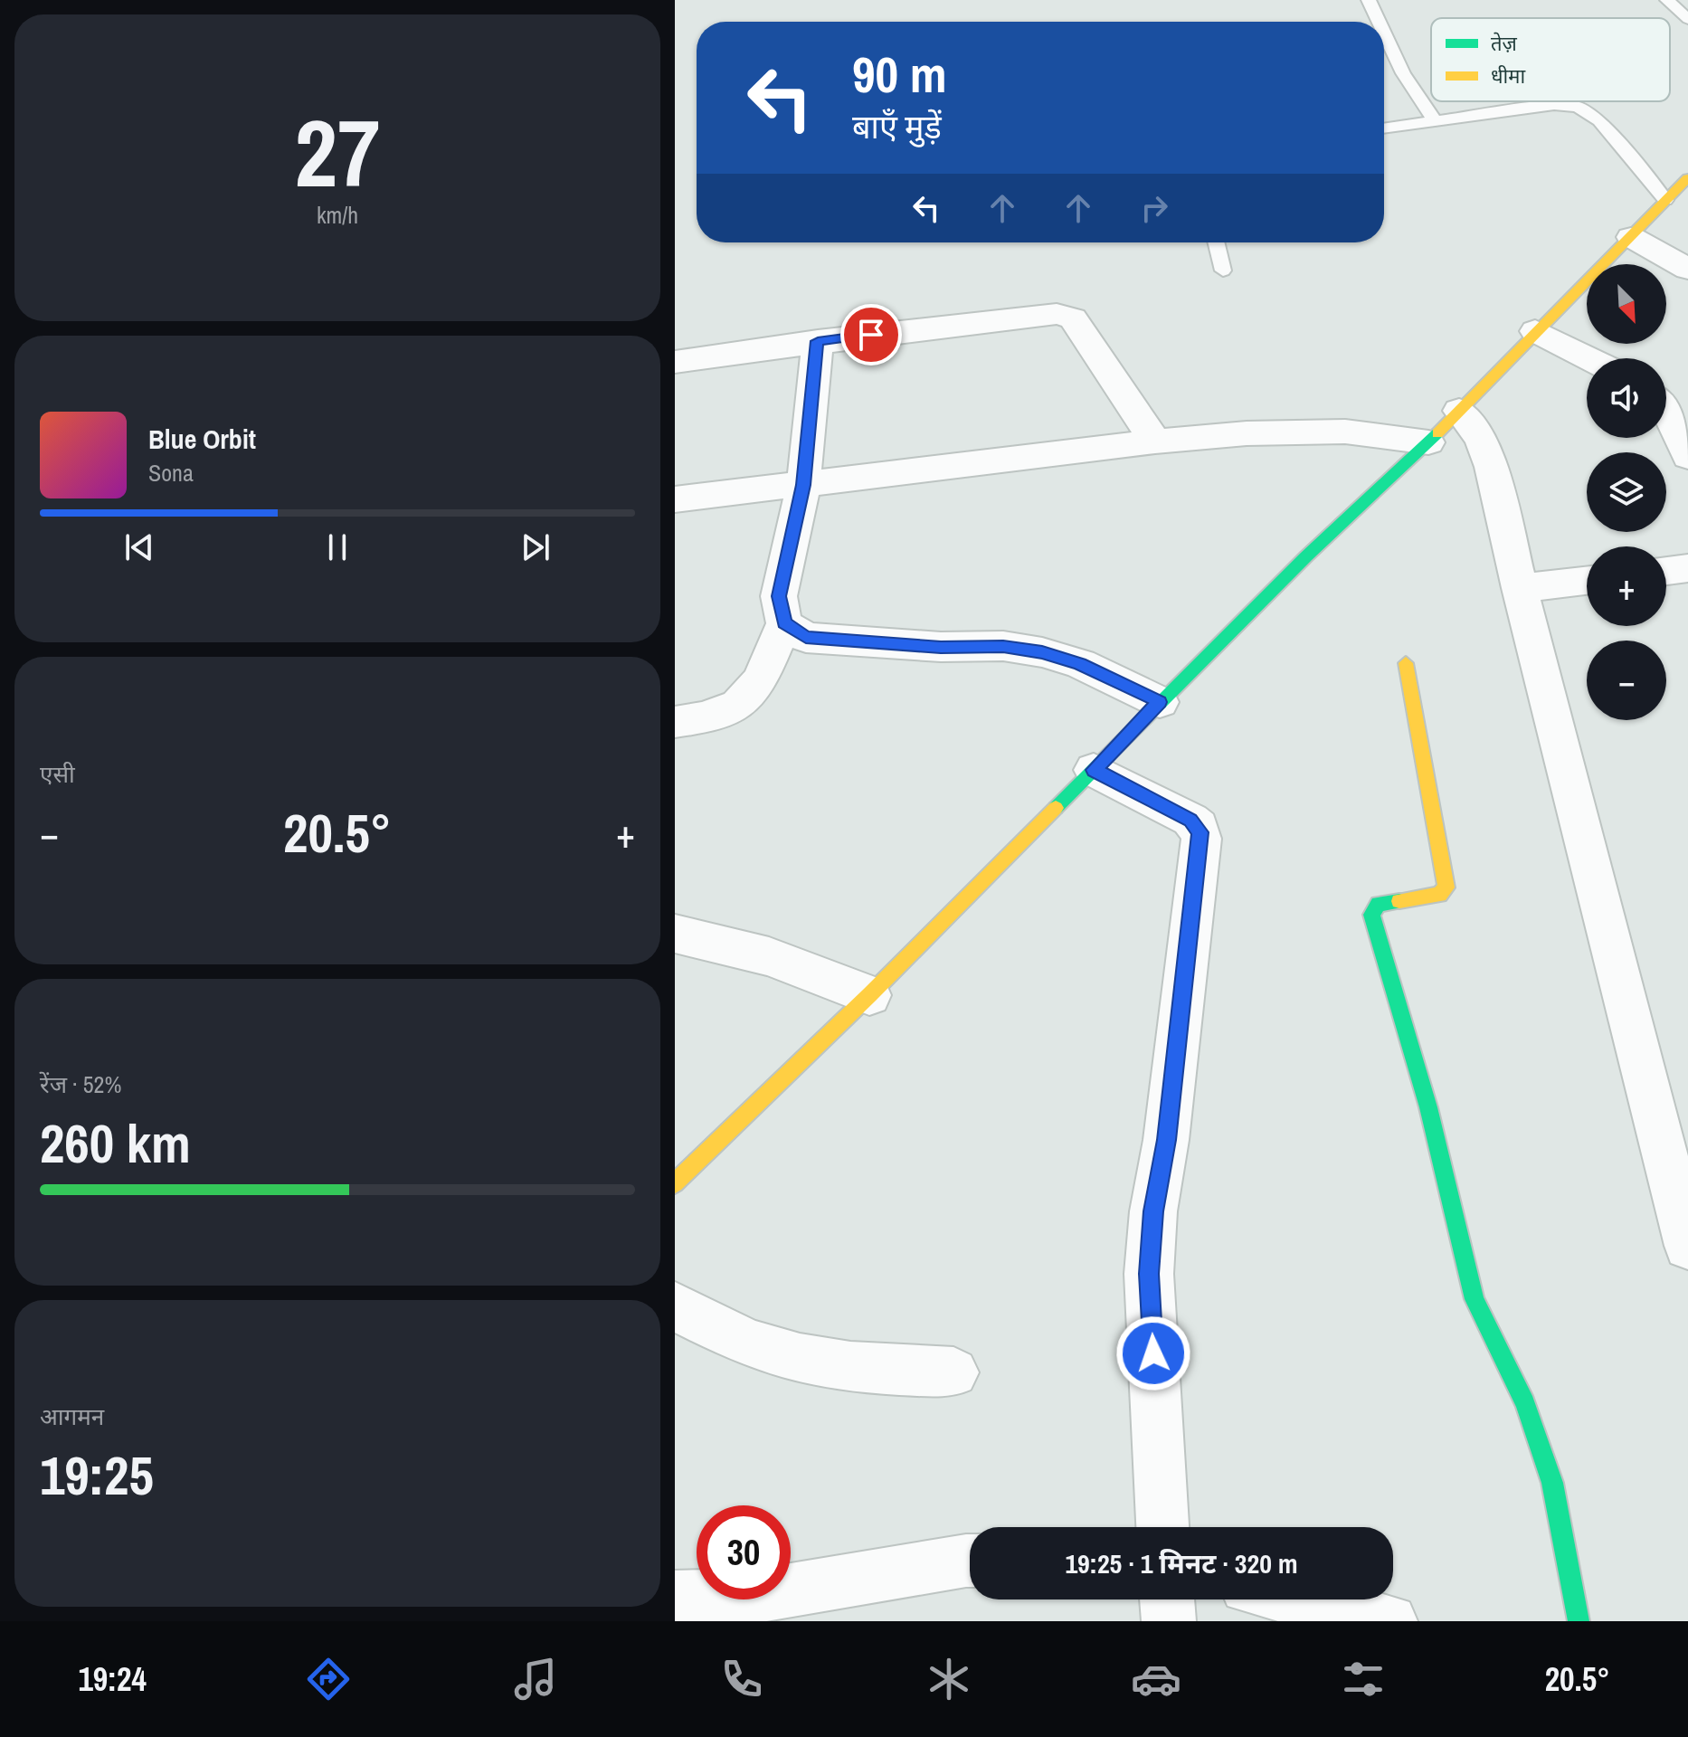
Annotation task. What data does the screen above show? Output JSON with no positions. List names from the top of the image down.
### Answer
{
  "legend": ["तेज़", "धीमा"],
  "north": "bottom right",
  "page": {
    "tile": [
      ["27", "km/h"],
      "एसी",
      ["रेंज · 52%", "260 km"],
      ["आगमन", "19:25"]
    ],
    "turn": ["90 m", "बाएँ मुड़ें"],
    "map_buttons": ["+", "−"],
    "song": ["Blue Orbit", "Sona"],
    "heat": ["−", "20.5°", "+"],
    "limit": "30",
    "trip": "19:25 · 1 मिनट · 320 m",
    "tabs": ["19:24", "20.5°"]
  }
}
